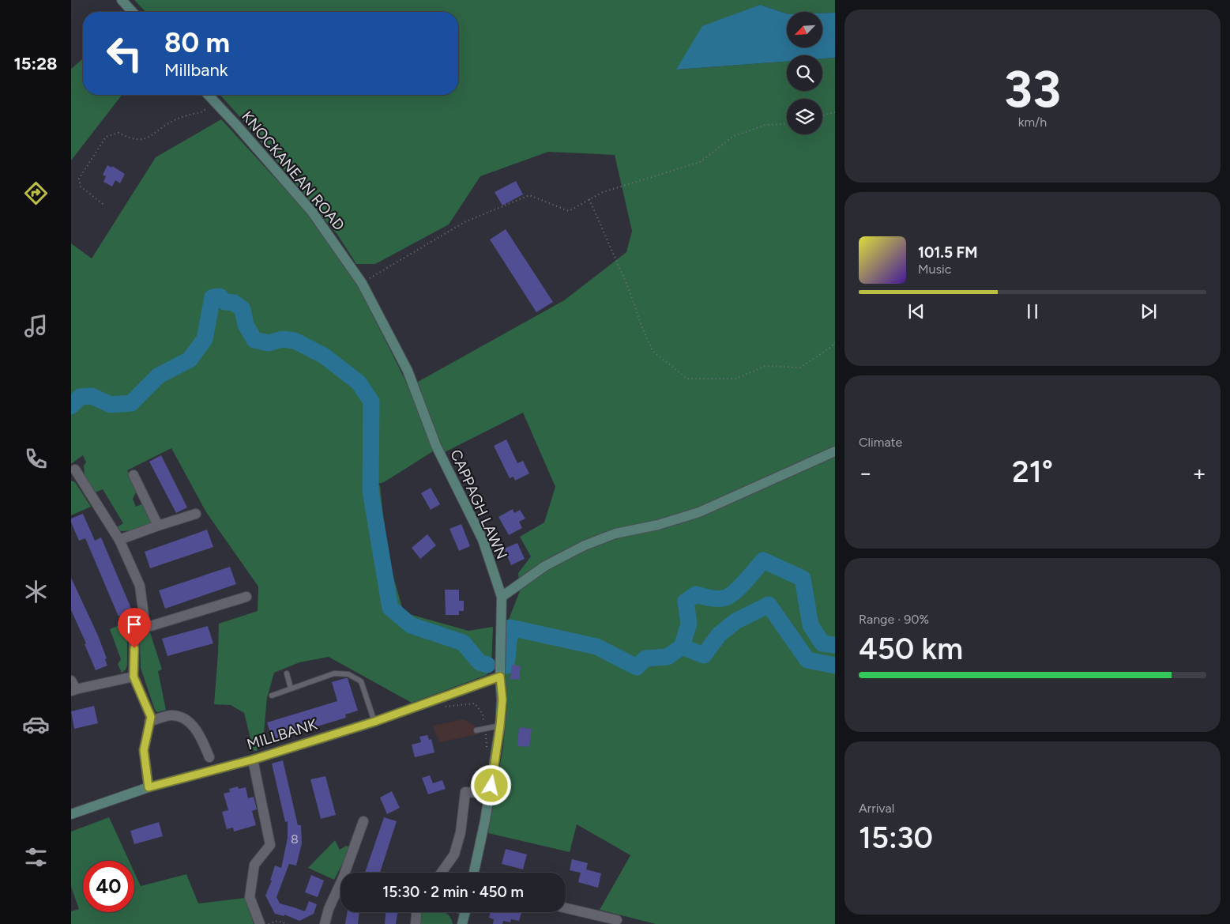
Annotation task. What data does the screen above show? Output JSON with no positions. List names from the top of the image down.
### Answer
{
  "streets": {
    "street": ["KNOCKANEAN ROAD", "CAPPAGH LAWN", "MILLBANK"]
  },
  "crossings": [
    ["KNOCKANEAN ROAD", "CAPPAGH LAWN"],
    ["CAPPAGH LAWN", "MILLBANK"]
  ],
  "house_numbers": ["8"],
  "north": "bottom left",
  "page": {
    "tabs": "15:28",
    "tile": [
      ["33", "km/h"],
      "Climate",
      ["Range · 90%", "450 km"],
      ["Arrival", "15:30"]
    ],
    "turn": ["80 m", "Millbank"],
    "song": ["101.5 FM", "Music"],
    "heat": ["−", "21°", "+"],
    "limit": "40",
    "trip": "15:30 · 2 min · 450 m"
  }
}
